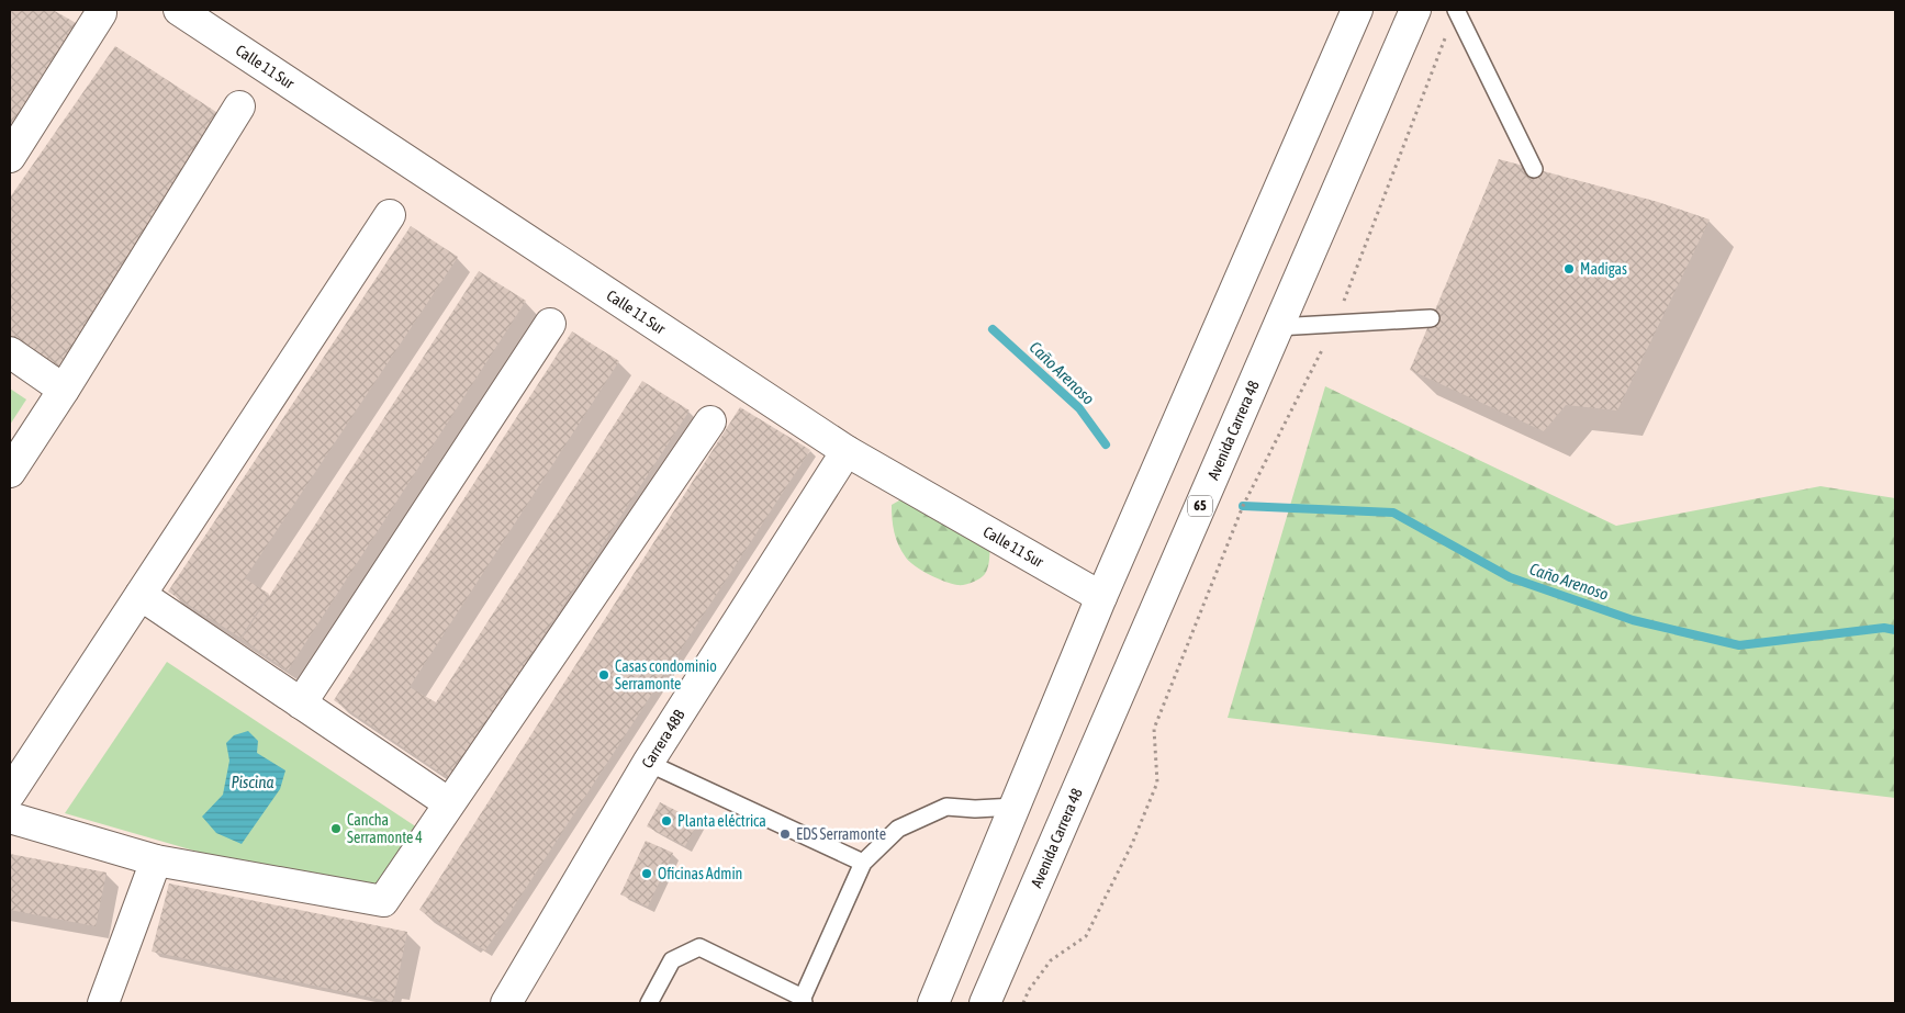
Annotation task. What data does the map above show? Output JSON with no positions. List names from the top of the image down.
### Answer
{
  "streets": {
    "street": [
      "Calle 11 Sur",
      "Avenida Carrera 48",
      "65",
      "Carrera 48B"
    ]
  },
  "crossings": [
    ["Calle 11 Sur", "Carrera 48B"]
  ],
  "water": ["Caño Arenoso", "Piscina"],
  "places": [
    "Madigas",
    "Casas condominio Serramonte",
    "Planta eléctrica",
    "Cancha Serramonte 4",
    "EDS Serramonte",
    "Oficinas Admin"
  ]
}
